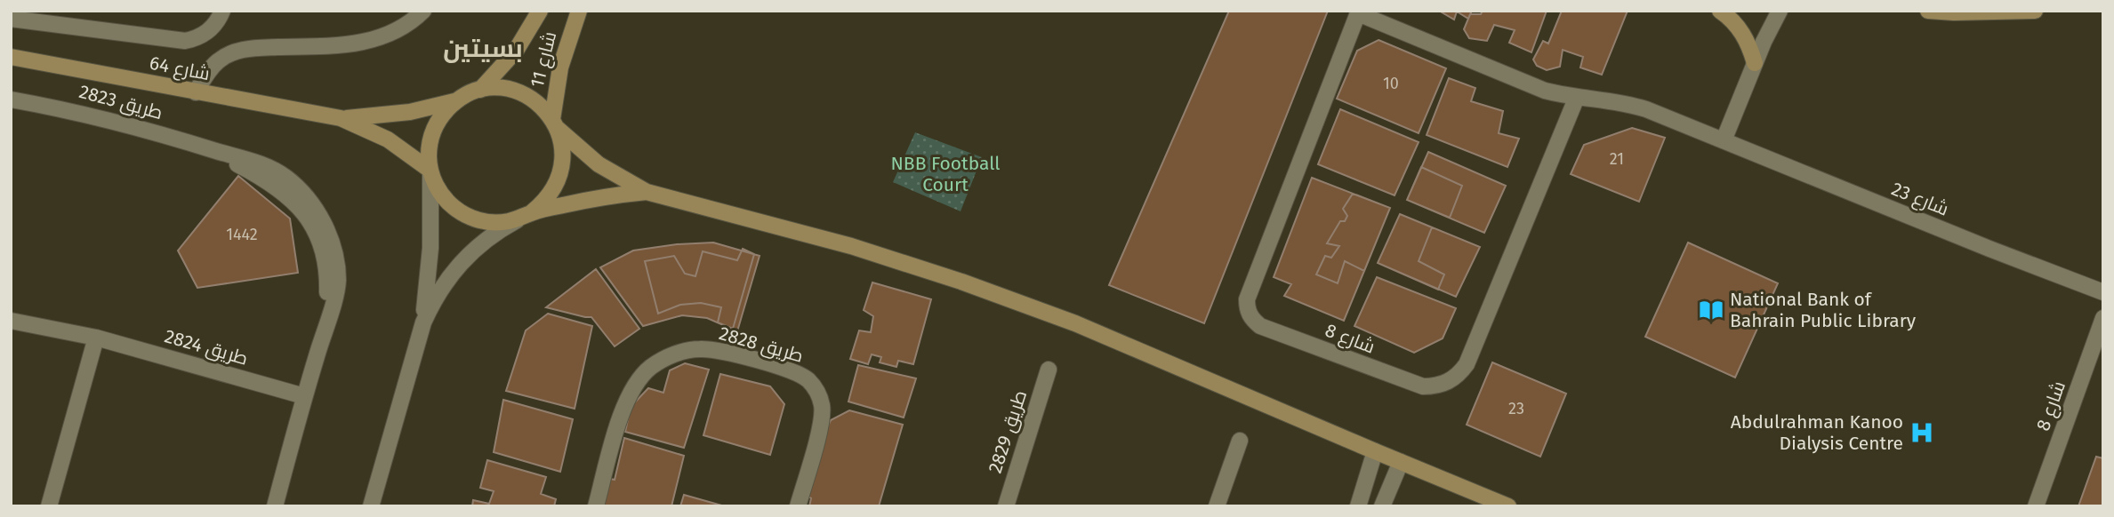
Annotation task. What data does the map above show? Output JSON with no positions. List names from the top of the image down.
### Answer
{
  "streets": {
    "street": [
      "شارع 11",
      "شارع 64",
      "طريق 2823",
      "شارع 23",
      "شارع 8",
      "طريق 2828",
      "طريق 2824",
      "طريق 2829"
    ]
  },
  "crossings": [
    ["شارع 11", "شارع 64"],
    ["طريق 2823", "طريق 2824"],
    ["شارع 23", "شارع 8"]
  ],
  "districts": ["بسيتين"],
  "parks": ["NBB Football Court"],
  "places": {
    "library": ["National Bank of Bahrain Public Library"],
    "hospital": ["Abdulrahman Kanoo Dialysis Centre"]
  },
  "house_numbers": [
    "10",
    "21",
    "1442",
    "23"
  ]
}
